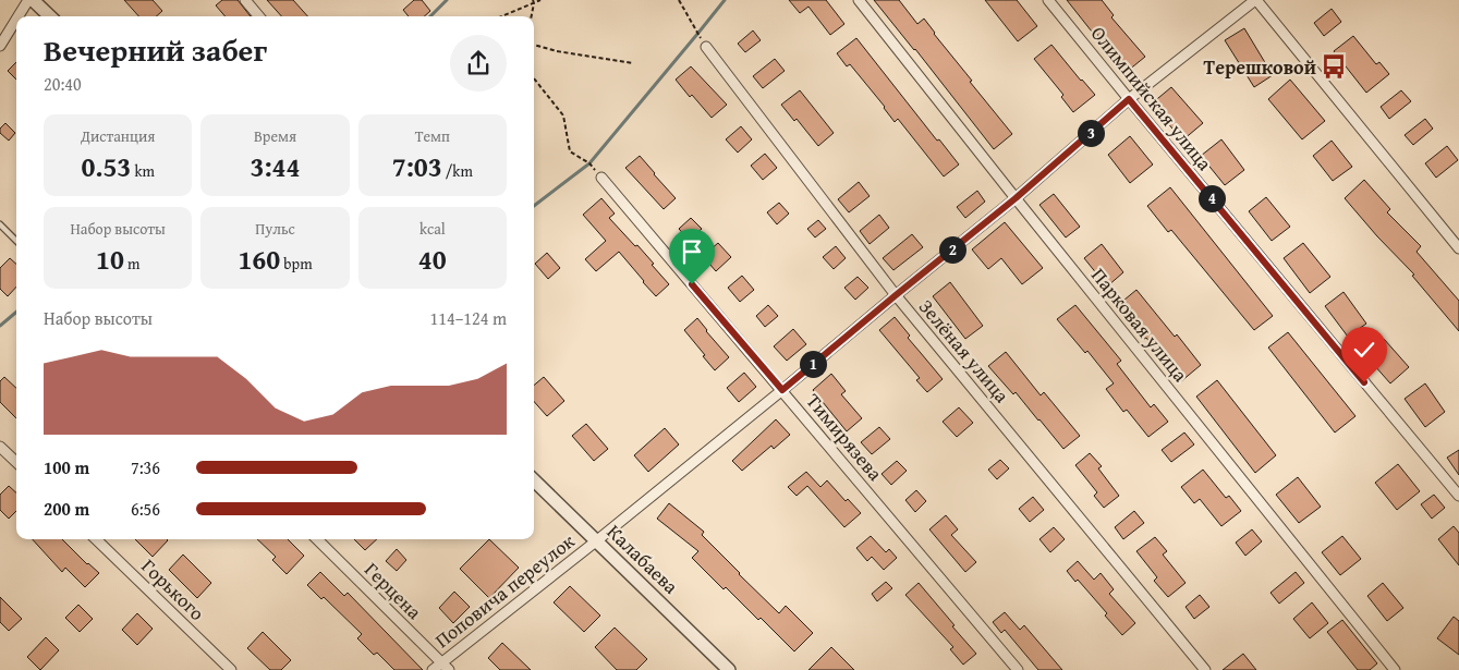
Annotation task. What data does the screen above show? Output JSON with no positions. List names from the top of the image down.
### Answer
{
  "streets": {
    "street": [
      "Олимпийская улица",
      "Парковая улица",
      "Зелёная улица",
      "Тимирязева",
      "Калабаева",
      "Горького",
      "Герцена",
      "Поповича переулок"
    ]
  },
  "crossings": [
    ["Олимпийская улица", "Поповича переулок"],
    ["Парковая улица", "Поповича переулок"],
    ["Зелёная улица", "Поповича переулок"],
    ["Тимирязева", "Поповича переулок"],
    ["Калабаева", "Поповича переулок"],
    ["Герцена", "Поповича переулок"]
  ],
  "places": {
    "bus stop": ["Терешковой"]
  },
  "page": {
    "heading": ["Вечерний забег", "20:40"],
    "stats": [
      ["Дистанция", "0.53 km"],
      ["Время", "3:44"],
      ["Темп", "7:03 /km"],
      ["Набор высоты", "10 m"],
      ["Пульс", "160 bpm"],
      ["kcal", "40"]
    ],
    "pins": [
      "3",
      "4",
      "2",
      "1"
    ],
    "chart": ["Набор высоты", "114–124 m"],
    "list": [
      {
        "name": "100 m",
        "note": "7:36"
      },
      {
        "name": "200 m",
        "note": "6:56"
      }
    ]
  }
}
